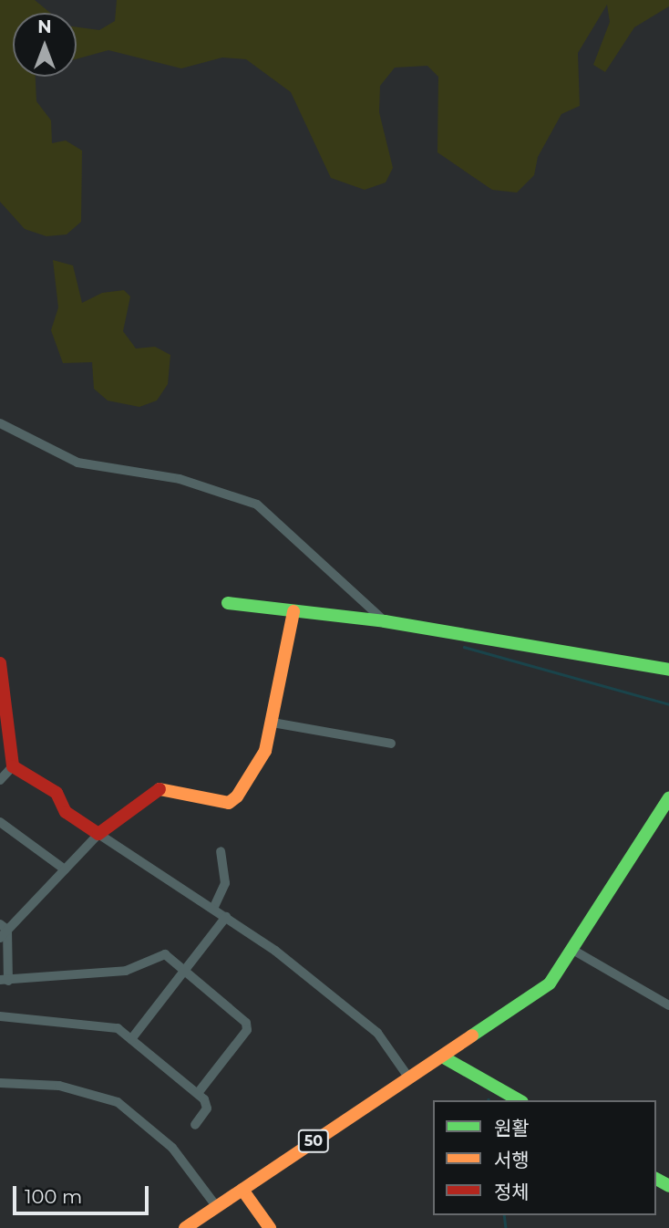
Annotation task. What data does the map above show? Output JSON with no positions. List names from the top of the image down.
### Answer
{
  "streets": {
    "street": ["50"]
  },
  "legend": ["원활", "서행", "정체"],
  "scale_bar": "100 m",
  "north": "top"
}
